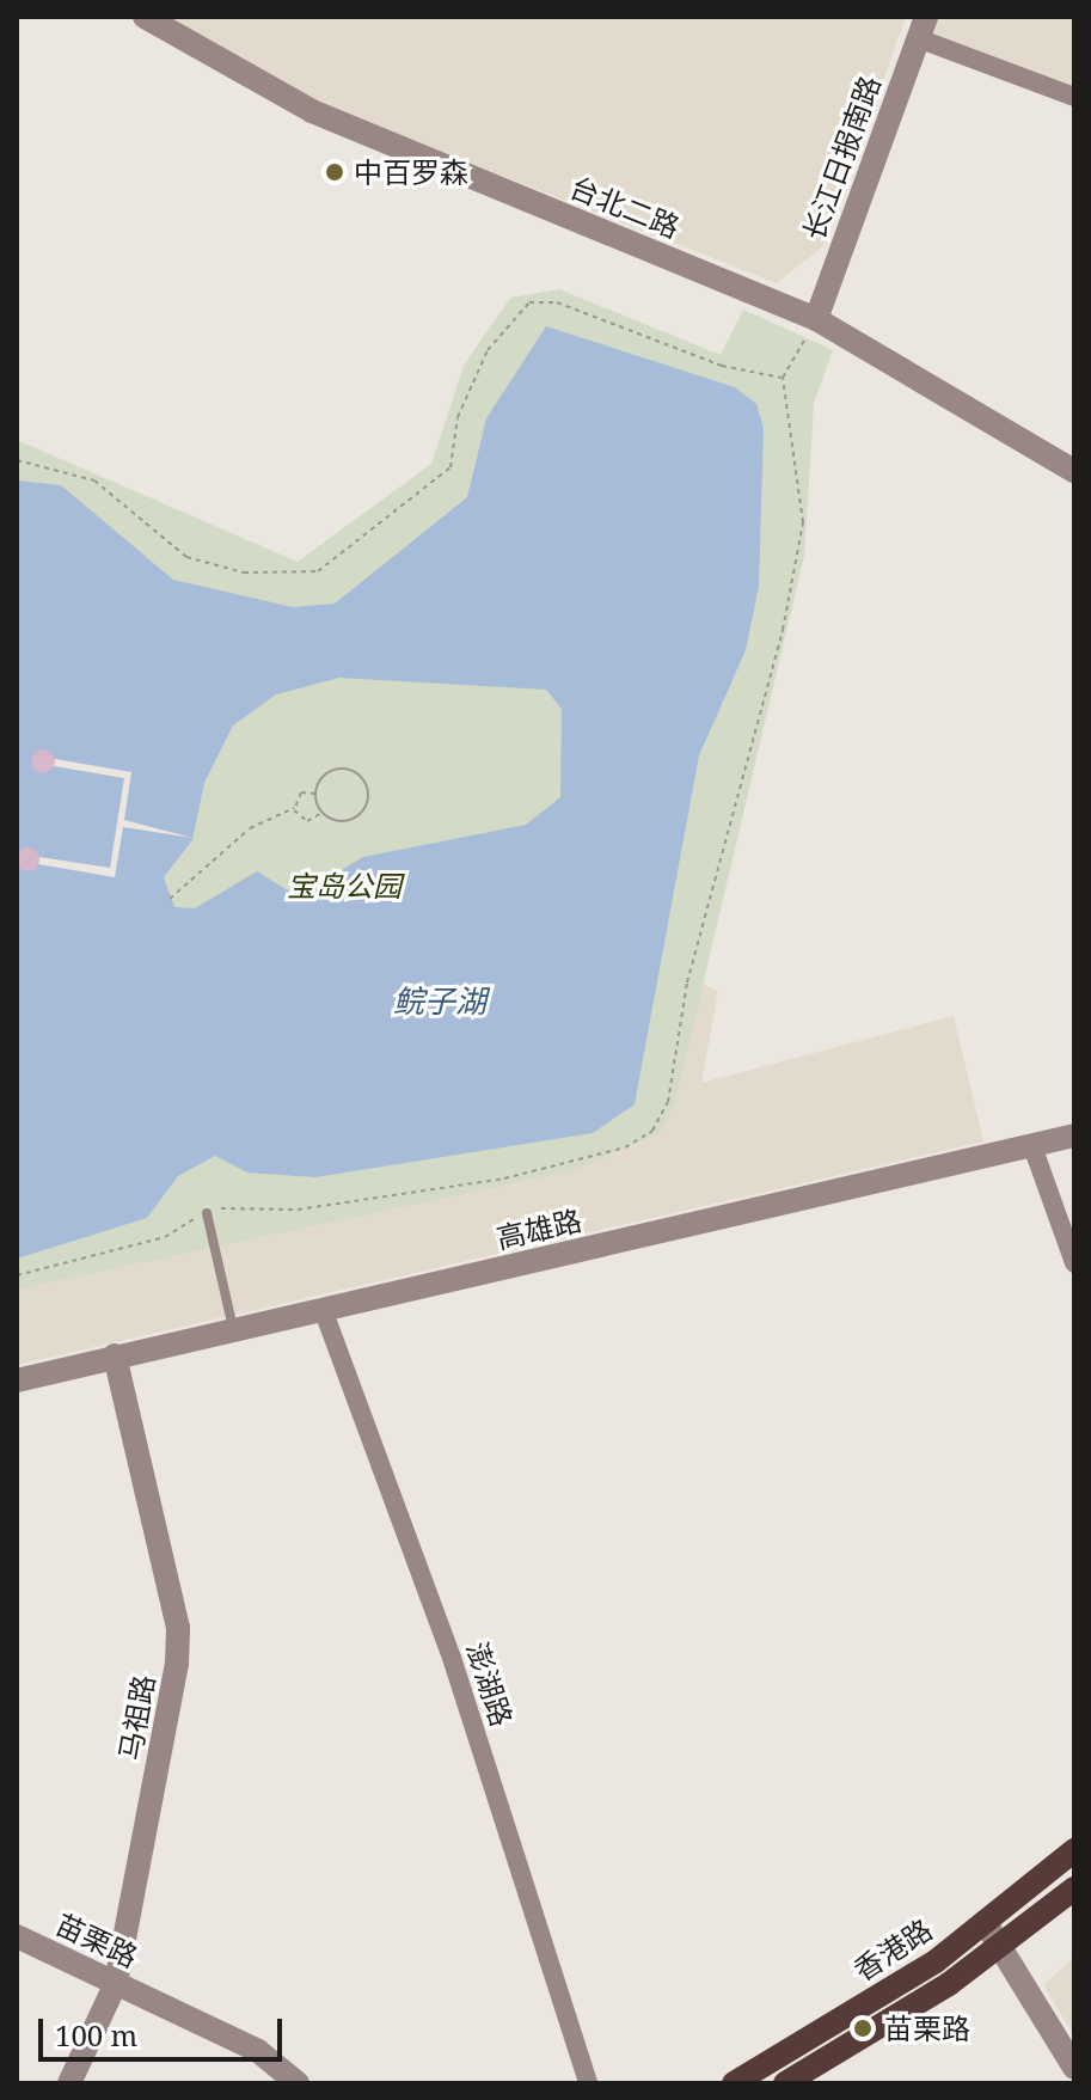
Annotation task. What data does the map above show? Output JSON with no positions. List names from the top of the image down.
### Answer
{
  "streets": {
    "main road": ["香港路"],
    "street": [
      "长江日报南路",
      "台北二路",
      "高雄路",
      "澎湖路",
      "马祖路",
      "苗栗路"
    ]
  },
  "crossings": [
    ["长江日报南路", "台北二路"],
    ["高雄路", "澎湖路"],
    ["高雄路", "马祖路"],
    ["马祖路", "苗栗路"]
  ],
  "water": ["鲩子湖"],
  "parks": ["宝岛公园"],
  "places": ["中百罗森", "苗栗路"],
  "scale_bar": "100 m"
}
